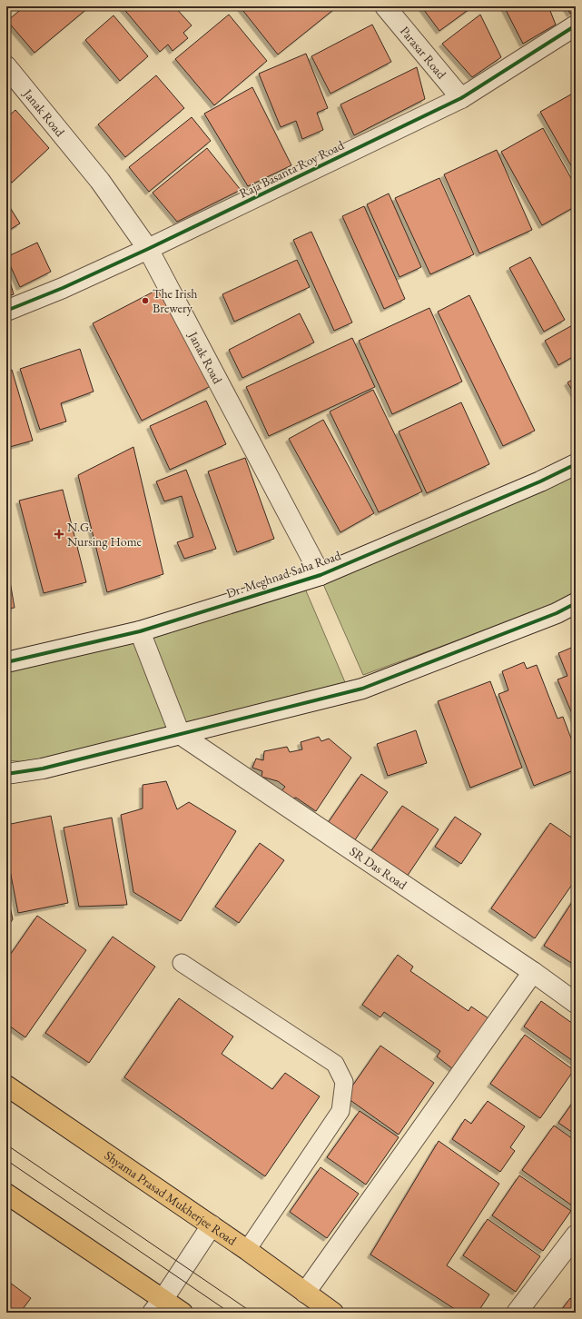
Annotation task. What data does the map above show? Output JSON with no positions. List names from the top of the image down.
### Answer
{
  "streets": {
    "main road": ["Shyama Prasad Mukherjee Road"],
    "street": [
      "Parasar Road",
      "Janak Road",
      "Raja Basanta Roy Road",
      "Dr. Meghnad Saha Road",
      "SR Das Road"
    ]
  },
  "crossings": [
    ["Parasar Road", "Raja Basanta Roy Road"],
    ["Janak Road", "Raja Basanta Roy Road"],
    ["Janak Road", "Dr. Meghnad Saha Road"]
  ],
  "places": {
    "other": ["The Irish Brewery"],
    "health": ["N.G. Nursing Home"]
  }
}
